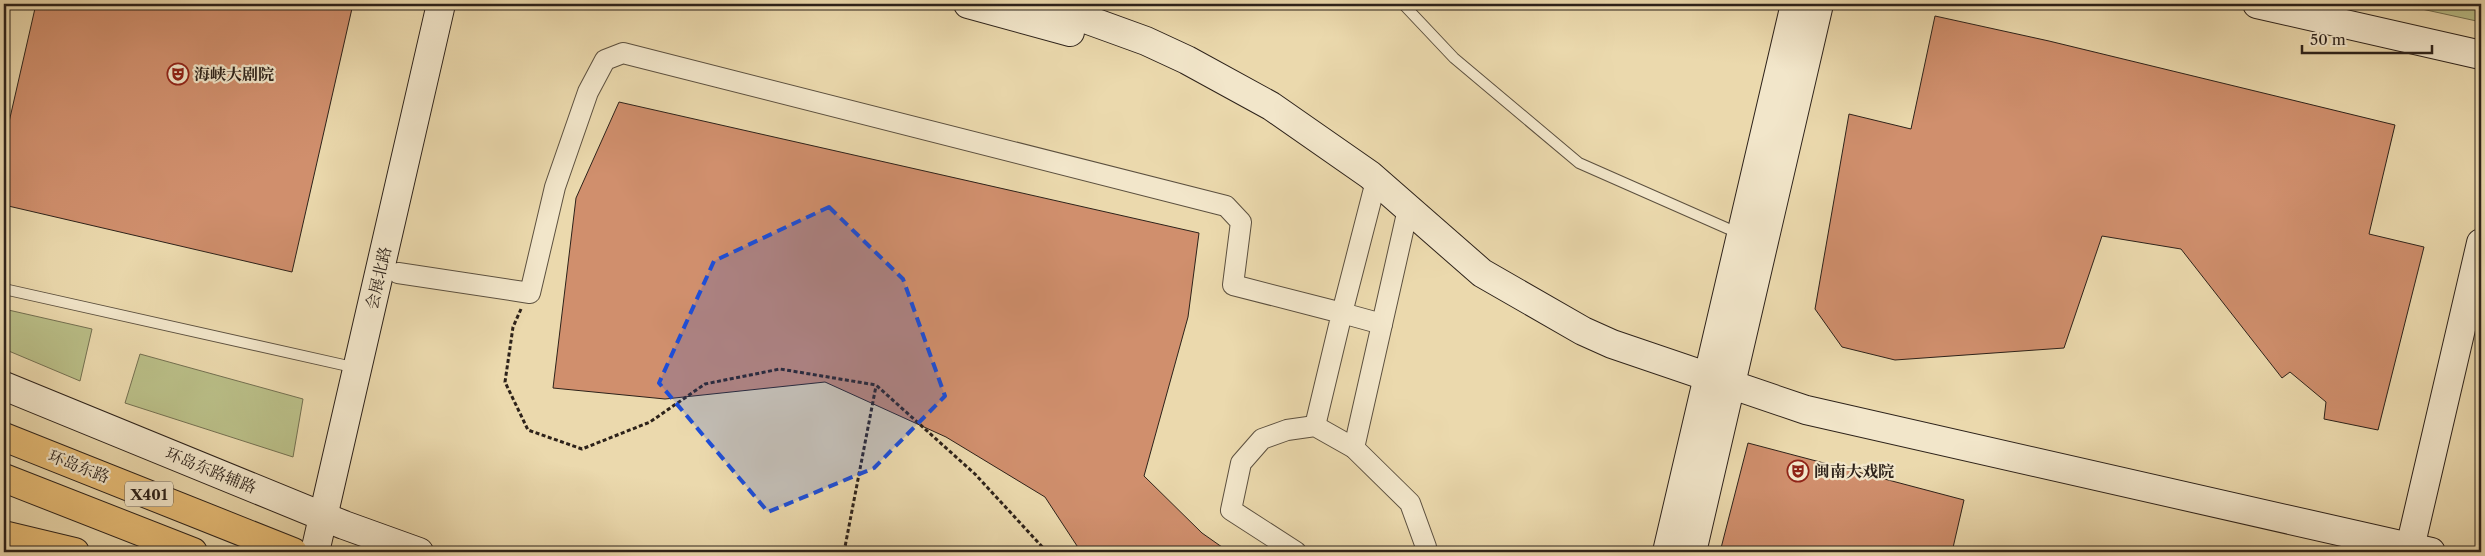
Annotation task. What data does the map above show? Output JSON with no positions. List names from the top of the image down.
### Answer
{
  "streets": {
    "main road": [
      "会展北路",
      "环岛东路",
      "环岛东路辅路",
      "X401"
    ]
  },
  "crossings": [
    ["会展北路", "环岛东路辅路"]
  ],
  "places": {
    "theatre": ["海峡大剧院", "闽南大戏院"]
  },
  "scale_bar": "50 m"
}
